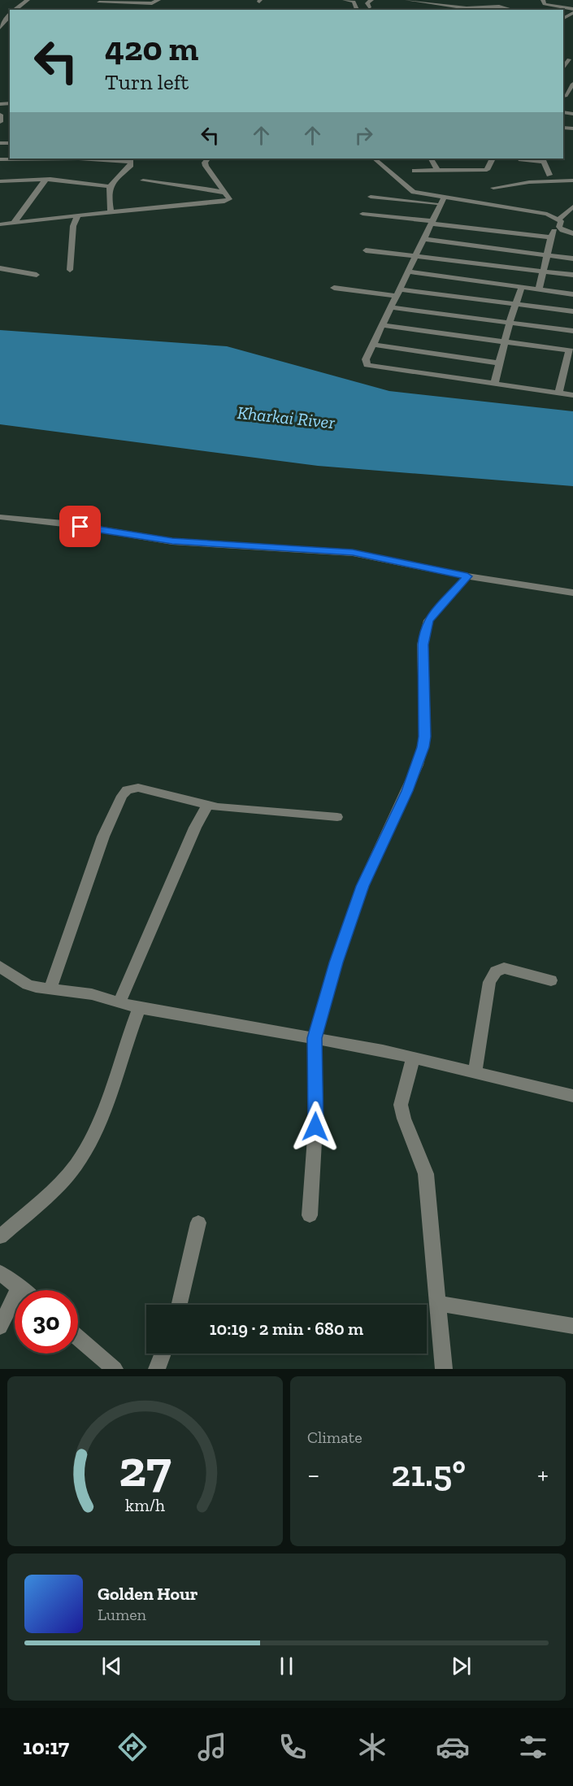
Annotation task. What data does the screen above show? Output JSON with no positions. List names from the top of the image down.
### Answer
{
  "water": ["Kharkai River"],
  "page": {
    "turn": ["420 m", "Turn left"],
    "limit": "30",
    "trip": "10:19 · 2 min · 680 m",
    "tile": "Climate",
    "heat": ["−", "21.5°", "+"],
    "song": ["Golden Hour", "Lumen"],
    "tabs": "10:17",
    "gauge": ["27", "km/h"]
  }
}
